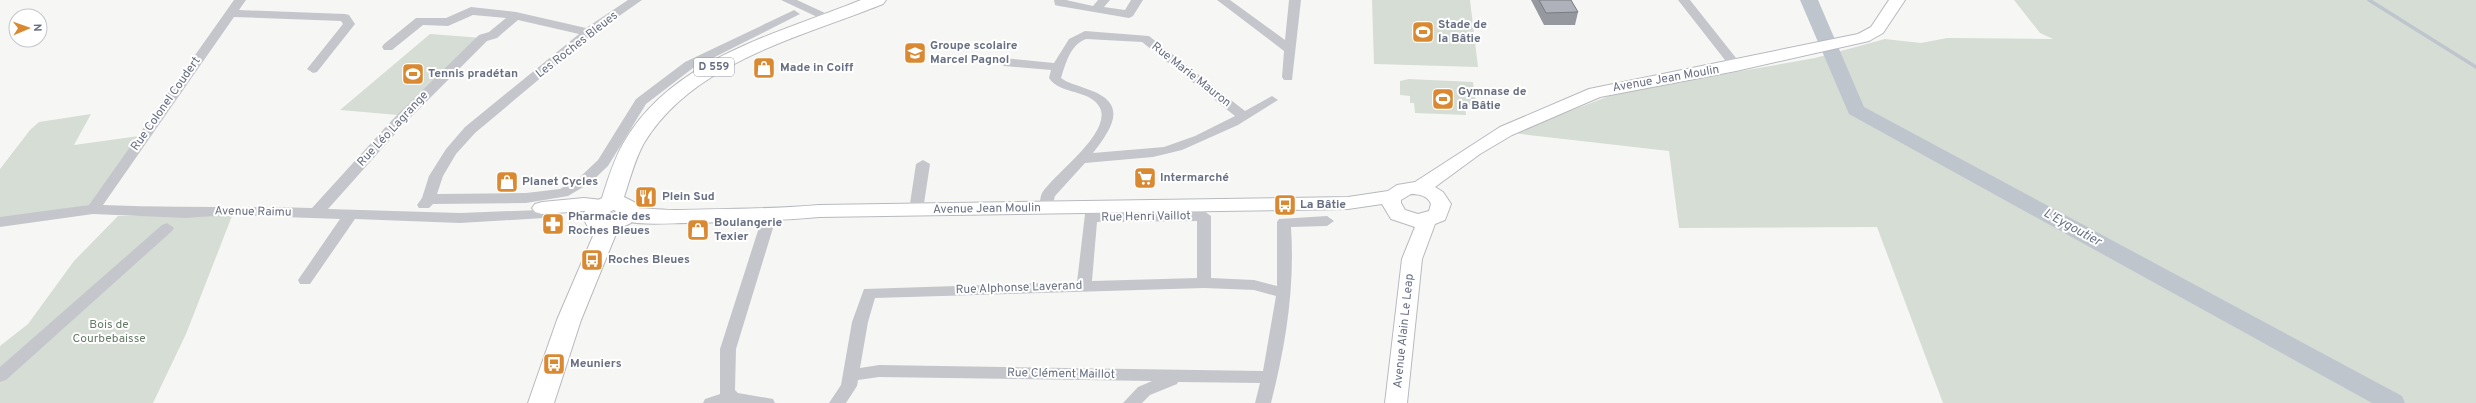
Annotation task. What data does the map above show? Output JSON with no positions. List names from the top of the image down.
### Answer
{
  "streets": {
    "main road": ["D 559"],
    "street": [
      "Les Roches Bleues",
      "Rue Marie Mauron",
      "Avenue Jean Moulin",
      "Rue Colonel Coudert",
      "Rue Léo Lagrange",
      "Avenue Raimu",
      "Rue Henri Vaillot",
      "Rue Alphonse Laverand",
      "Avenue Alain Le Leap",
      "Rue Clément Maillot"
    ]
  },
  "crossings": [
    ["Les Roches Bleues", "Avenue Raimu"],
    ["D 559", "Avenue Jean Moulin"],
    ["D 559", "Avenue Raimu"],
    ["Rue Marie Mauron", "Avenue Jean Moulin"],
    ["Avenue Jean Moulin", "Avenue Raimu"],
    ["Avenue Jean Moulin", "Avenue Alain Le Leap"],
    ["Rue Colonel Coudert", "Avenue Raimu"],
    ["Rue Léo Lagrange", "Avenue Raimu"],
    ["Rue Henri Vaillot", "Rue Alphonse Laverand"],
    ["Rue Alphonse Laverand", "Rue Clément Maillot"]
  ],
  "water": ["L'Eygoutier"],
  "parks": ["Bois de Courbebaisse"],
  "places": {
    "sports": ["Stade de la Bâtie", "Tennis pradétan", "Gymnase de la Bâtie"],
    "school or university": ["Groupe scolaire Marcel Pagnol"],
    "shop": ["Made in Coiff", "Planet Cycles", "Boulangerie Texier"],
    "supermarket": ["Intermarché"],
    "restaurant": ["Plein Sud"],
    "bus stop": ["La Bâtie", "Roches Bleues", "Meuniers"],
    "pharmacy": ["Pharmacie des Roches Bleues"]
  },
  "north": "right"
}
